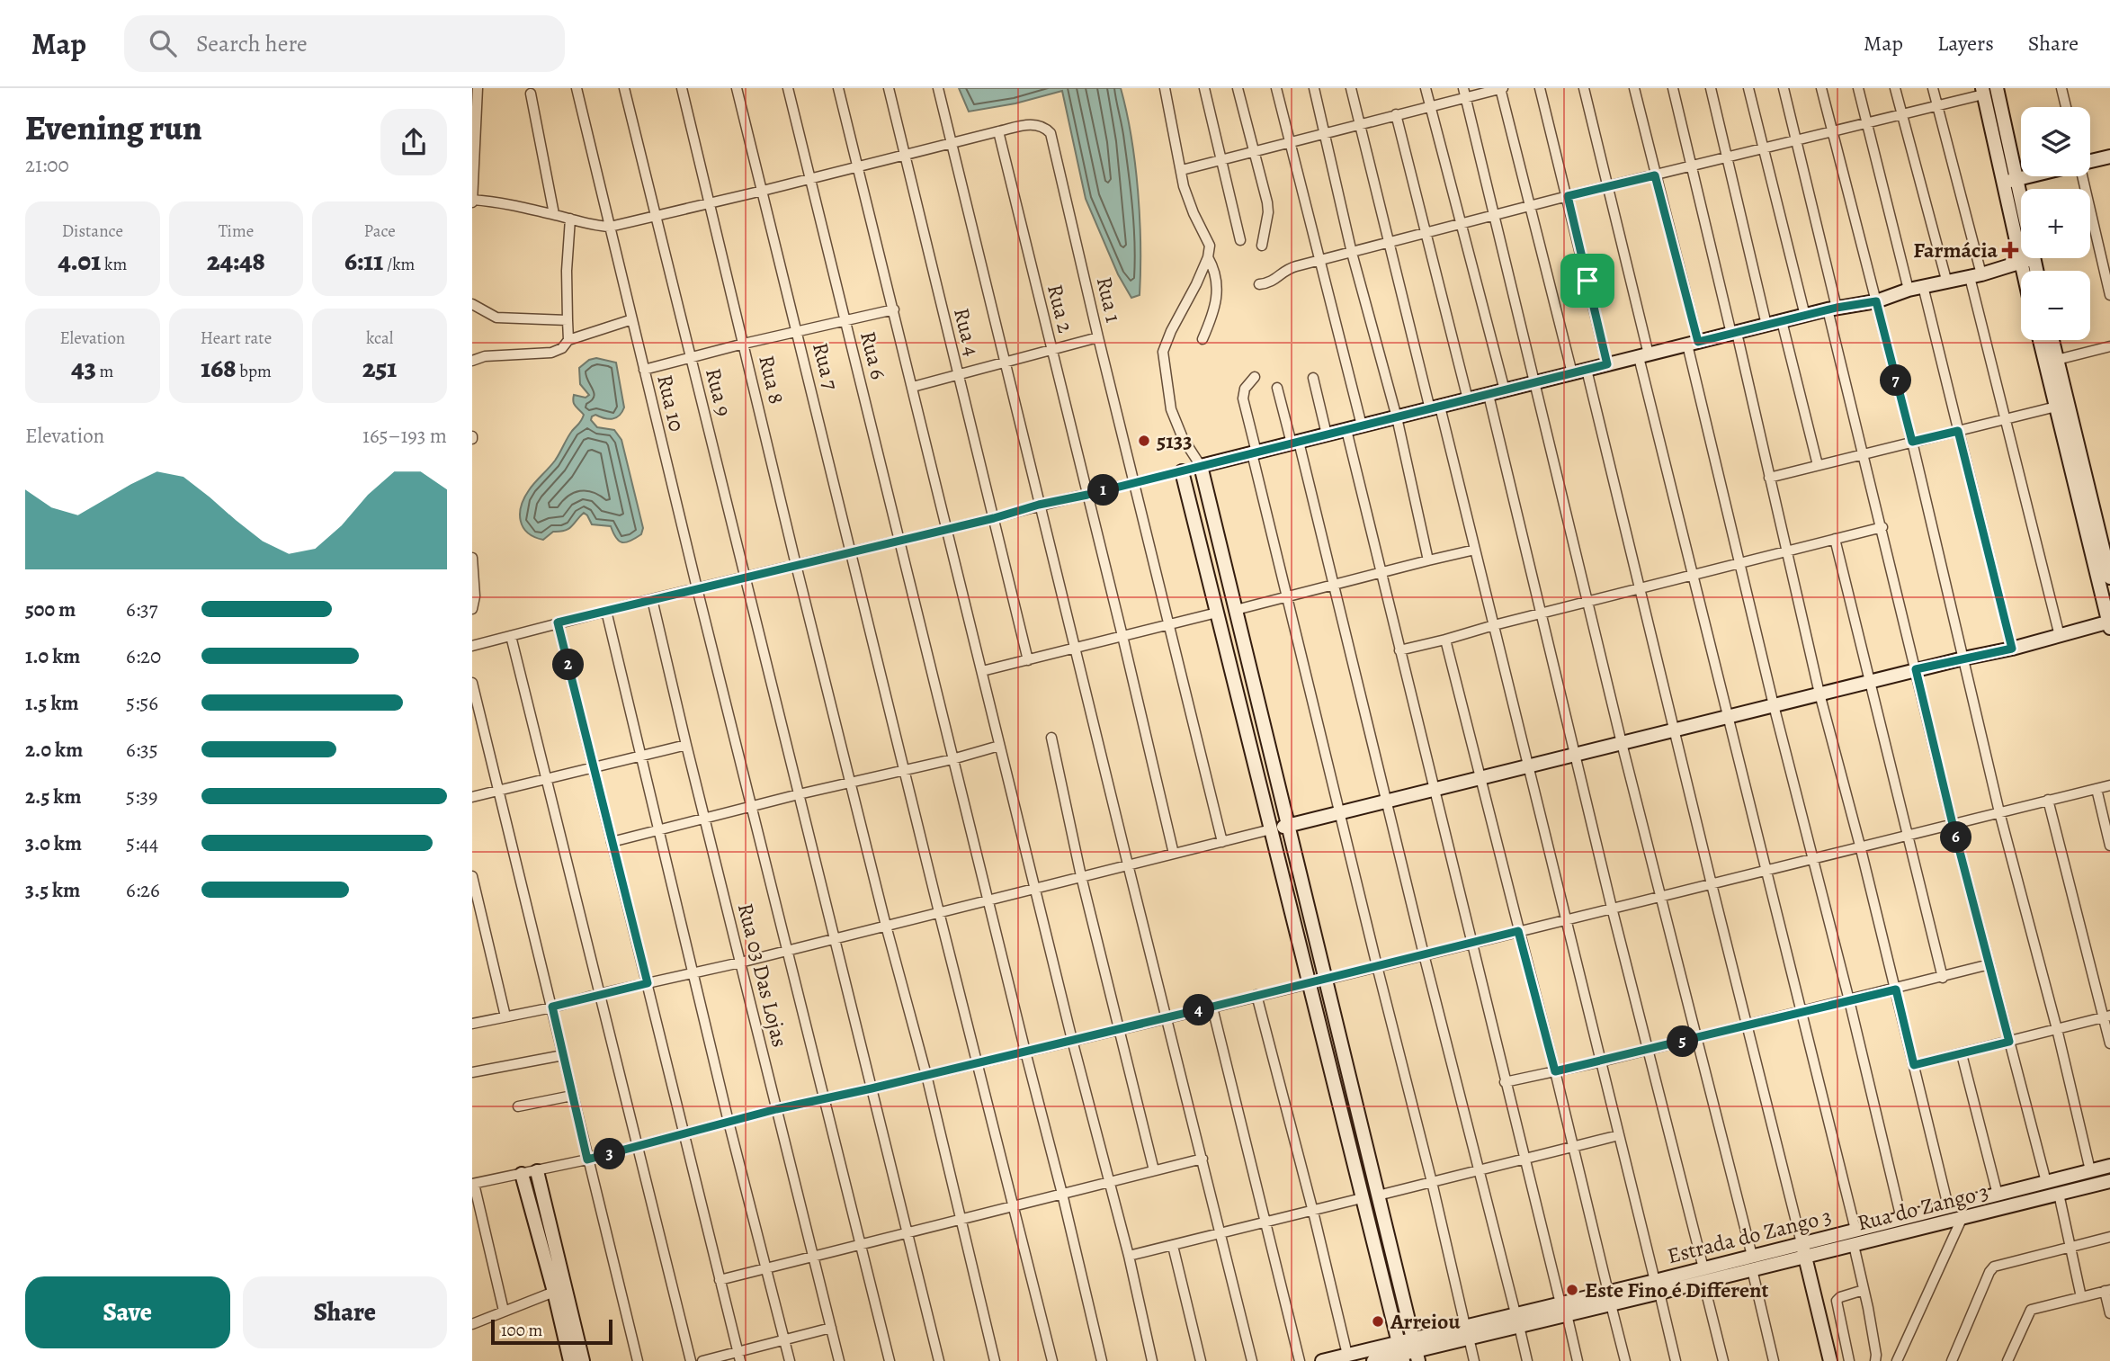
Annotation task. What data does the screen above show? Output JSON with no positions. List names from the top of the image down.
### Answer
{
  "streets": {
    "street": [
      "Rua 1",
      "Rua 2",
      "Rua 4",
      "Rua 6",
      "Rua 7",
      "Rua 8",
      "Rua 9",
      "Rua 10",
      "Rua 03 Das Lojas",
      "Rua do Zango 3",
      "Estrada do Zango 3"
    ]
  },
  "crossings": [
    ["Rua 1", "Rua 2"],
    ["Rua do Zango 3", "Estrada do Zango 3"]
  ],
  "places": {
    "health": ["Farmácia"],
    "other": ["5133", "Este Fino é Different", "Arreiou"]
  },
  "scale_bar": "100 m",
  "page": {
    "header": "Map",
    "search": "Search here",
    "nav": ["Map", "Layers", "Share"],
    "heading": ["Evening run", "21:00"],
    "map_buttons": ["+", "−"],
    "stats": [
      ["Distance", "4.01 km"],
      ["Time", "24:48"],
      ["Pace", "6:11 /km"],
      ["Elevation", "43 m"],
      ["Heart rate", "168 bpm"],
      ["kcal", "251"]
    ],
    "pins": [
      "7",
      "1",
      "2",
      "6",
      "4",
      "5",
      "3"
    ],
    "chart": ["Elevation", "165–193 m"],
    "list": [
      {
        "name": "500 m",
        "note": "6:37"
      },
      {
        "name": "1.0 km",
        "note": "6:20"
      },
      {
        "name": "1.5 km",
        "note": "5:56"
      },
      {
        "name": "2.0 km",
        "note": "6:35"
      },
      {
        "name": "2.5 km",
        "note": "5:39"
      },
      {
        "name": "3.0 km",
        "note": "5:44"
      },
      {
        "name": "3.5 km",
        "note": "6:26"
      }
    ],
    "buttons": ["Save", "Share"],
    "scale": "100 m"
  }
}
